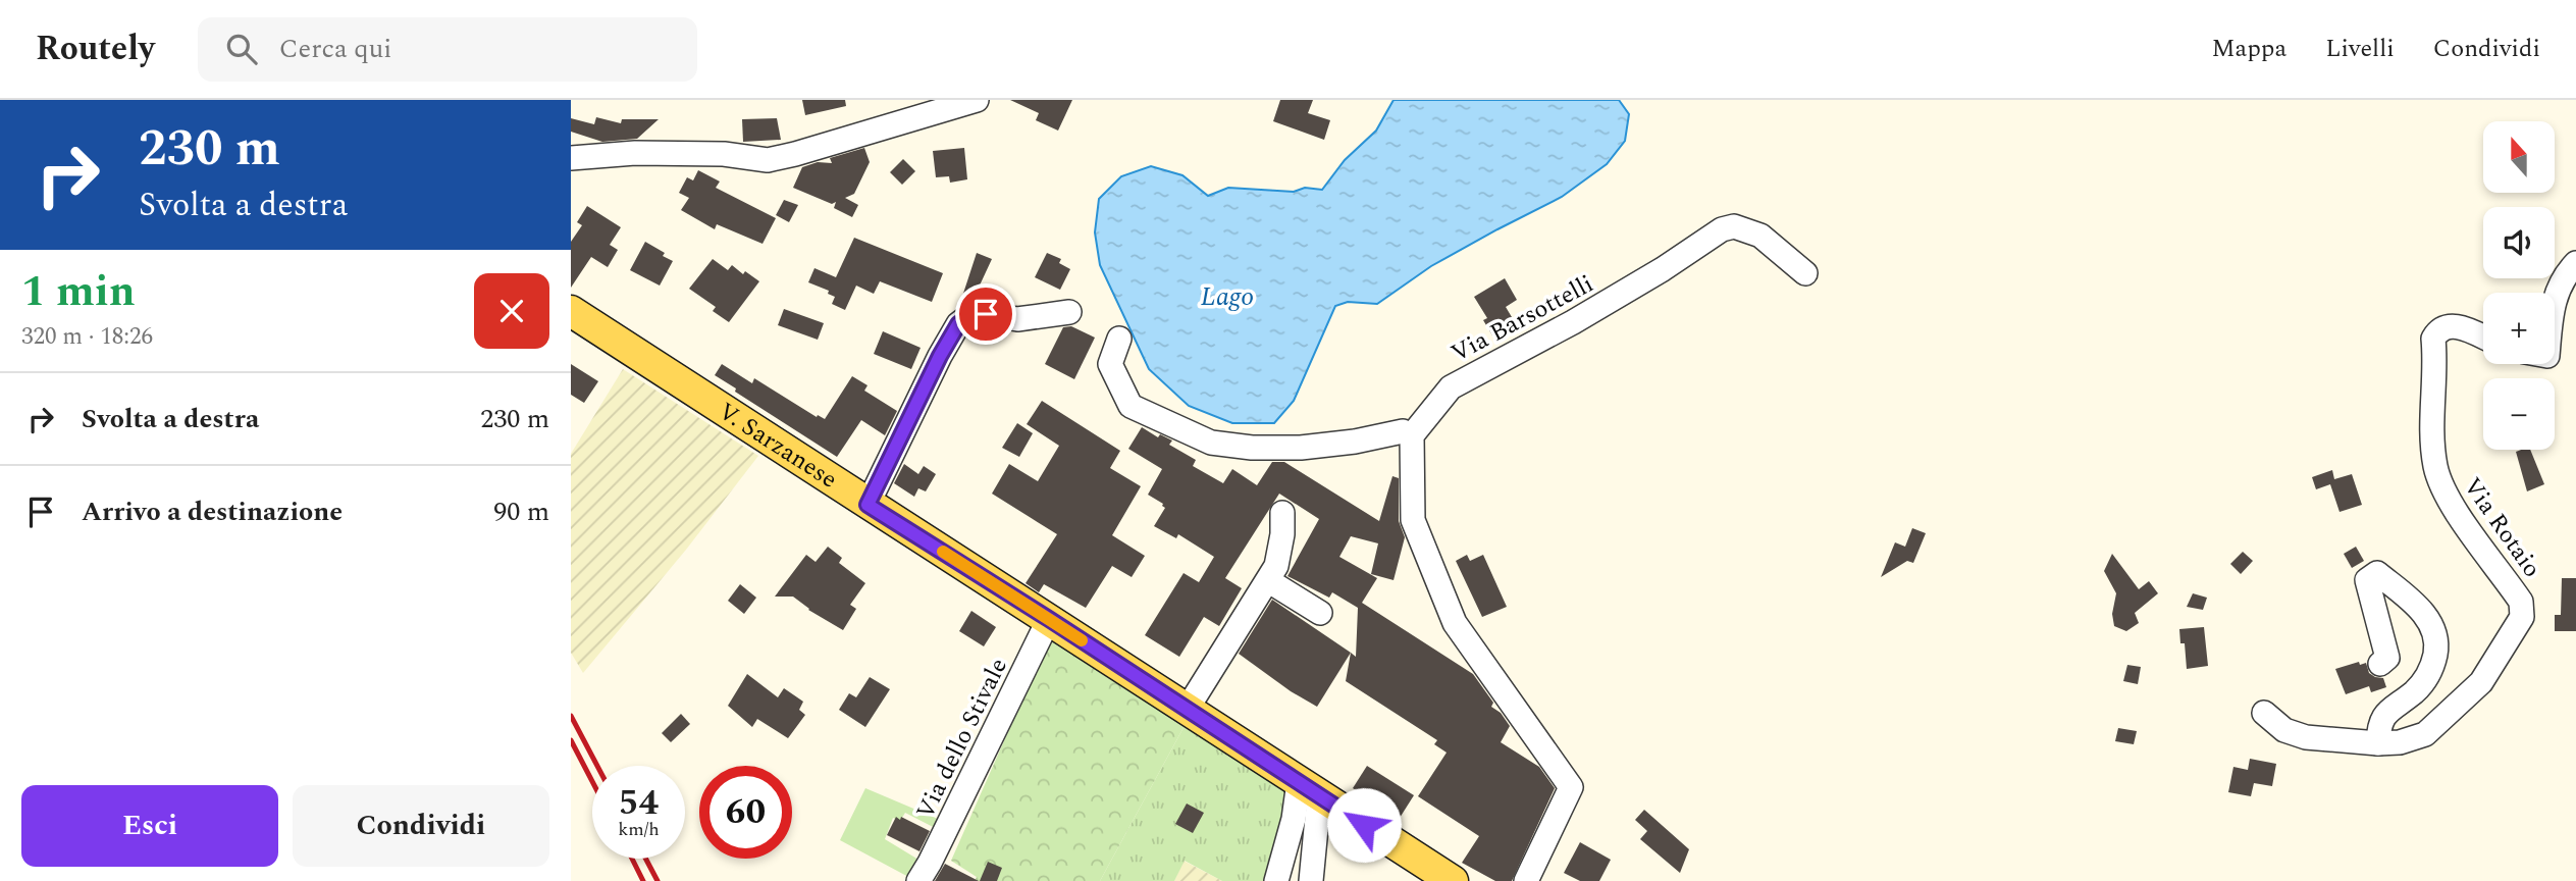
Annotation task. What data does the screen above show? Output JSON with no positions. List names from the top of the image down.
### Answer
{
  "streets": {
    "main road": ["V. Sarzanese"],
    "street": ["Via Barsottelli", "Via Rotaio", "Via dello Stivale"]
  },
  "crossings": [
    ["V. Sarzanese", "Via dello Stivale"]
  ],
  "water": ["Lago"],
  "north": "top",
  "page": {
    "header": "Routely",
    "search": "Cerca qui",
    "nav": ["Mappa", "Livelli", "Condividi"],
    "turn": ["230 m", "Svolta a destra"],
    "map_buttons": ["+", "−"],
    "heading": ["1 min", "320 m · 18:26"],
    "list": [
      {
        "name": "Svolta a destra",
        "value": "230 m"
      },
      {
        "name": "Arrivo a destinazione",
        "value": "90 m"
      }
    ],
    "speed": "54 km/h",
    "limit": "60",
    "buttons": ["Esci", "Condividi"]
  }
}
